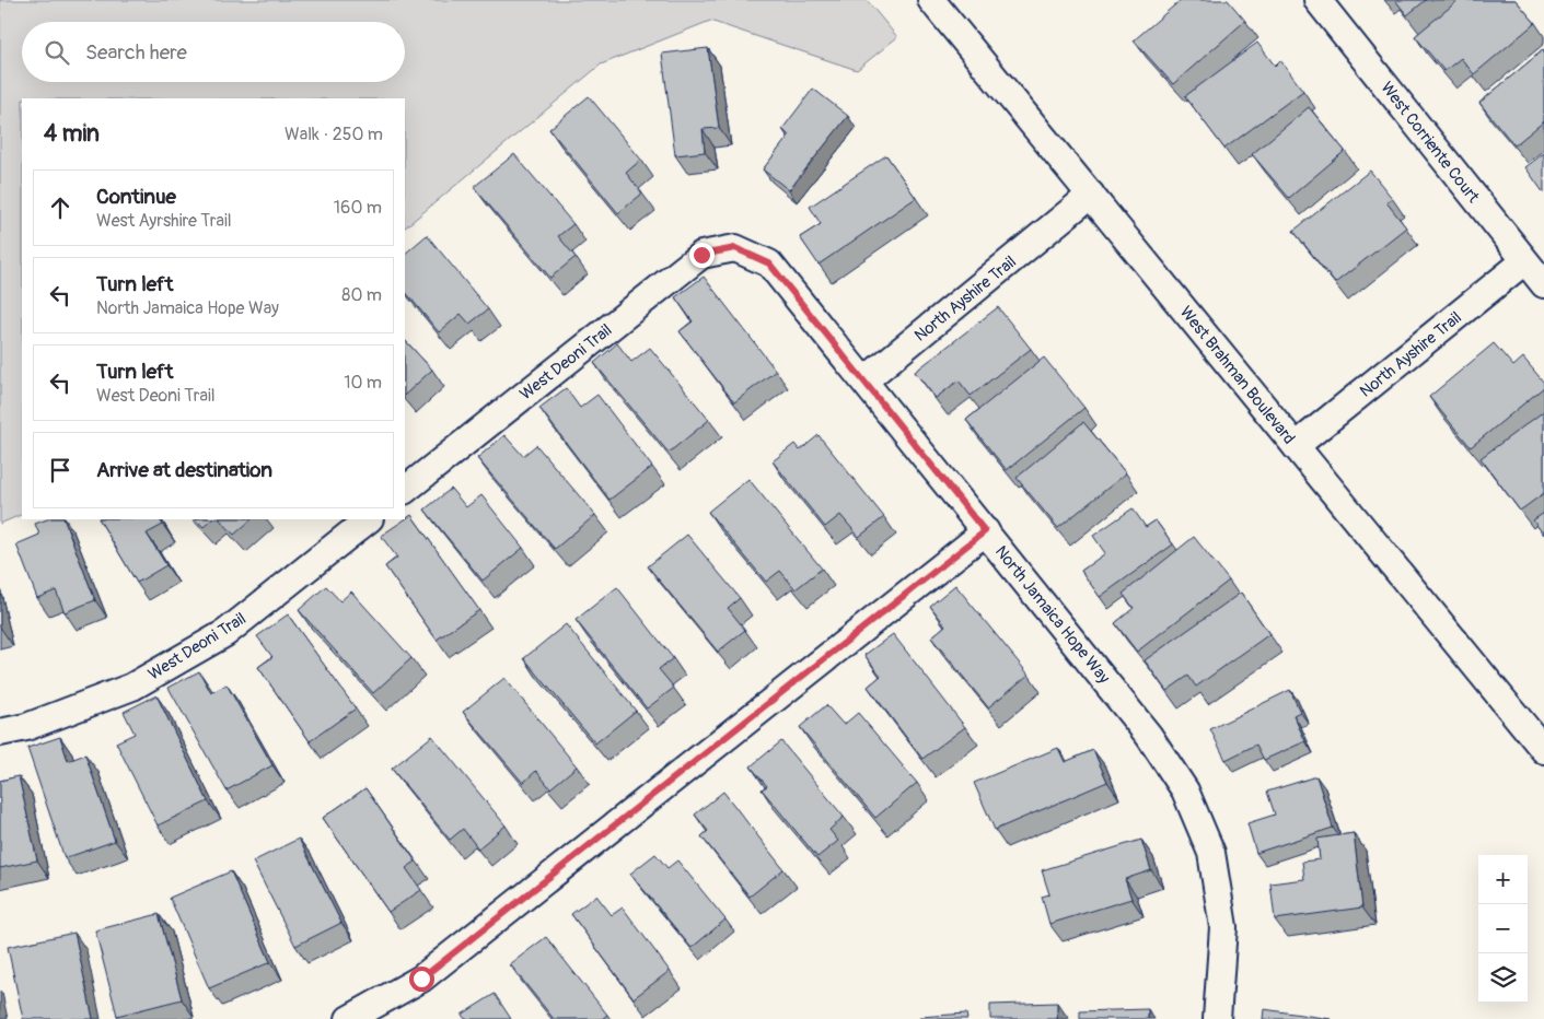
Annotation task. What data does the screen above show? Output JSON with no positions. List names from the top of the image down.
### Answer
{
  "streets": {
    "street": [
      "West Corriente Court",
      "North Ayshire Trail",
      "West Deoni Trail",
      "West Brahman Boulevard",
      "North Jamaica Hope Way"
    ]
  },
  "crossings": [
    ["West Corriente Court", "North Ayshire Trail"],
    ["North Ayshire Trail", "West Brahman Boulevard"],
    ["North Ayshire Trail", "North Jamaica Hope Way"],
    ["West Deoni Trail", "North Jamaica Hope Way"]
  ],
  "page": {
    "search": "Search here",
    "heading": ["4 min", "Walk · 250 m"],
    "list": [
      ["Continue", "West Ayrshire Trail", "160 m"],
      ["Turn left", "North Jamaica Hope Way", "80 m"],
      ["Turn left", "West Deoni Trail", "10 m"],
      "Arrive at destination"
    ],
    "map_buttons": ["+", "−"]
  }
}
